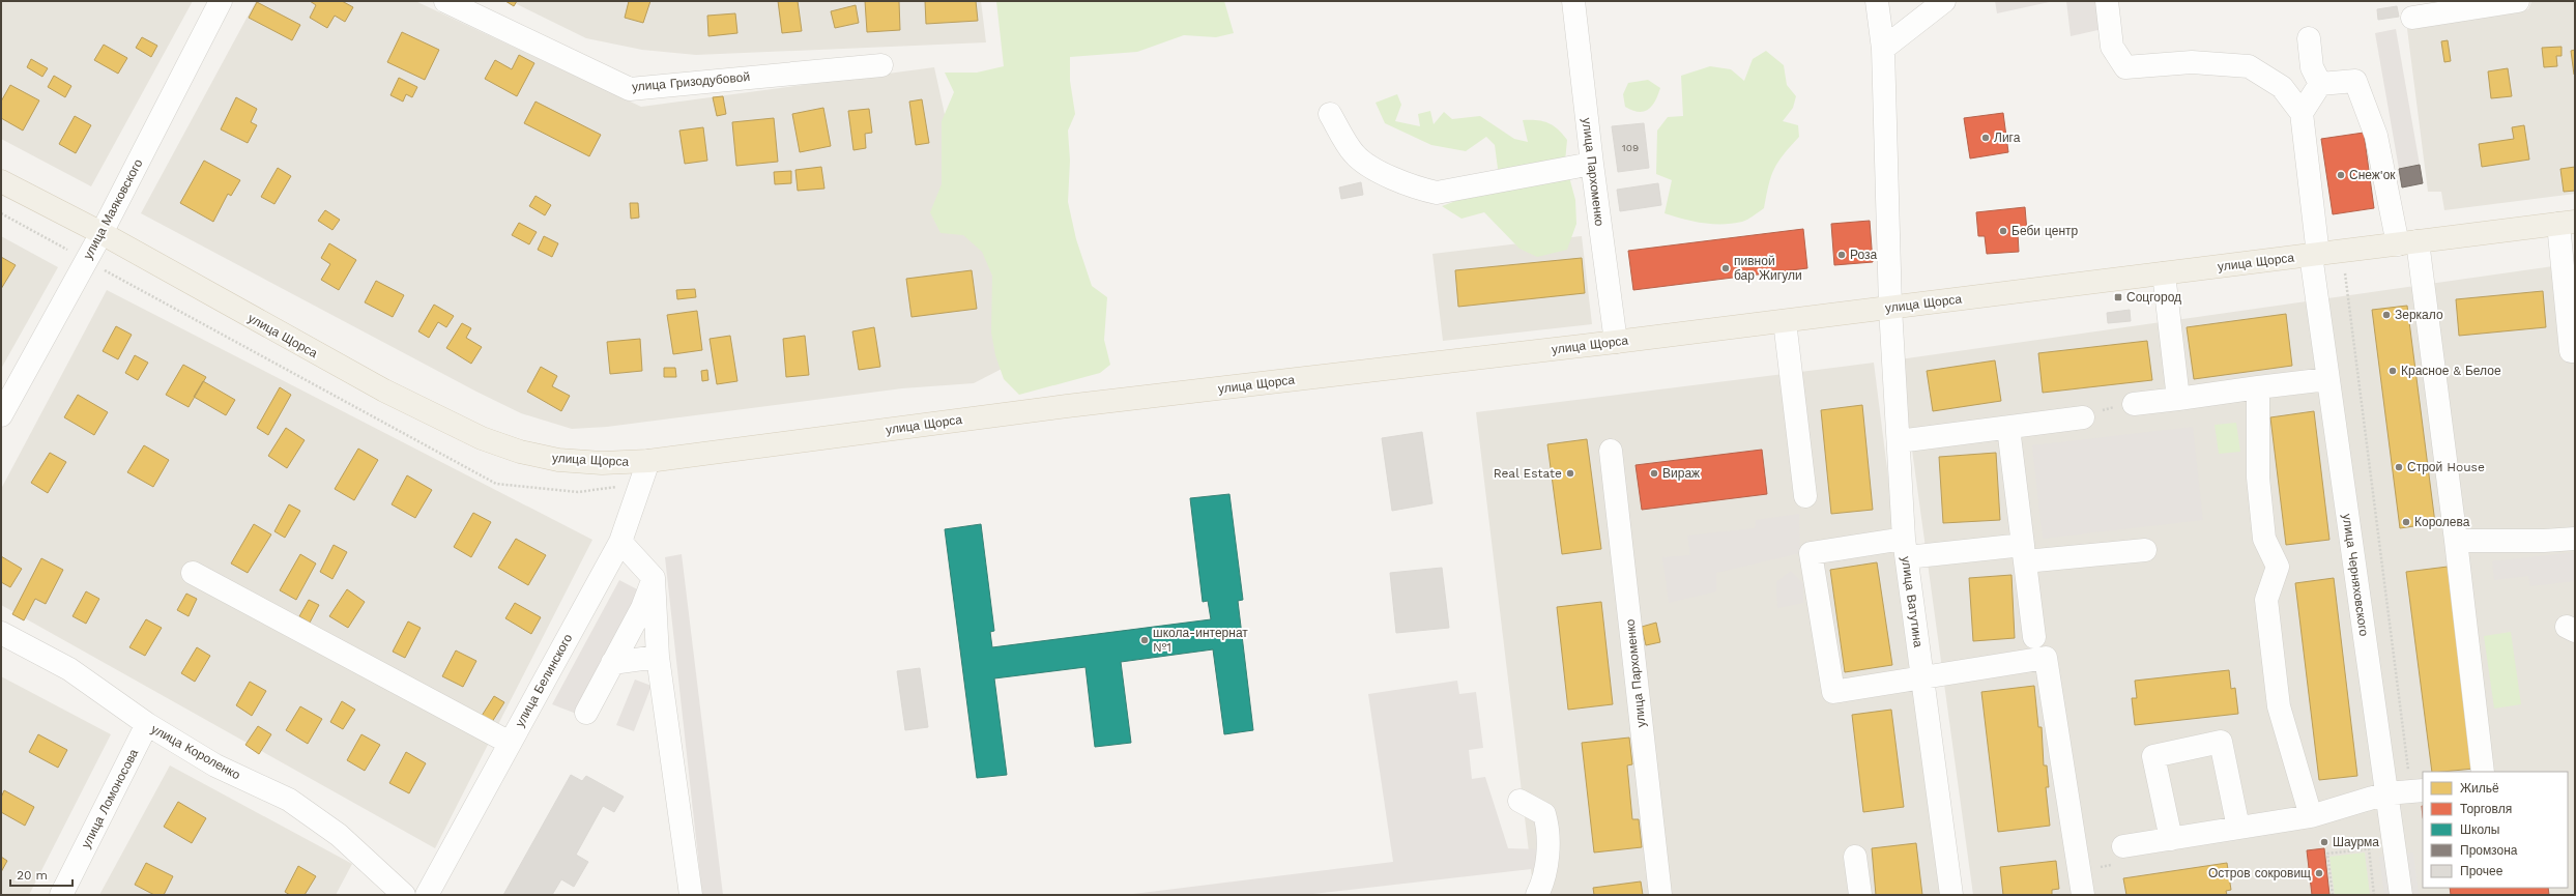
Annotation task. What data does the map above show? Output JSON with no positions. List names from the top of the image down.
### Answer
{
  "streets": {
    "main road": ["улица Щорса"],
    "street": [
      "улица Гризодубовой",
      "улица Пархоменко",
      "улица Маяковского",
      "улица Черняховского",
      "улица Ватутина",
      "улица Белинского",
      "улица Короленко",
      "улица Ломоносова"
    ]
  },
  "crossings": [
    ["улица Пархоменко", "улица Щорса"],
    ["улица Маяковского", "улица Щорса"],
    ["улица Щорса", "улица Черняховского"],
    ["улица Щорса", "улица Ватутина"],
    ["улица Щорса", "улица Белинского"],
    ["улица Короленко", "улица Ломоносова"]
  ],
  "places": {
    "other": [
      "Лига",
      "Снеж'ок",
      "Беби центр",
      "Роза",
      "пивной бар Жигули",
      "Зеркало",
      "Красное & Белое",
      "Строй House",
      "Real Estate",
      "Вираж",
      "Королева",
      "школа-интернат №1",
      "Шаурма",
      "Остров сокровищ"
    ],
    "transit": ["Соцгород"]
  },
  "house_numbers": ["109"],
  "legend": [
    "Жильё",
    "Торговля",
    "Школы",
    "Промзона",
    "Прочее"
  ],
  "scale_bar": "20 m"
}
